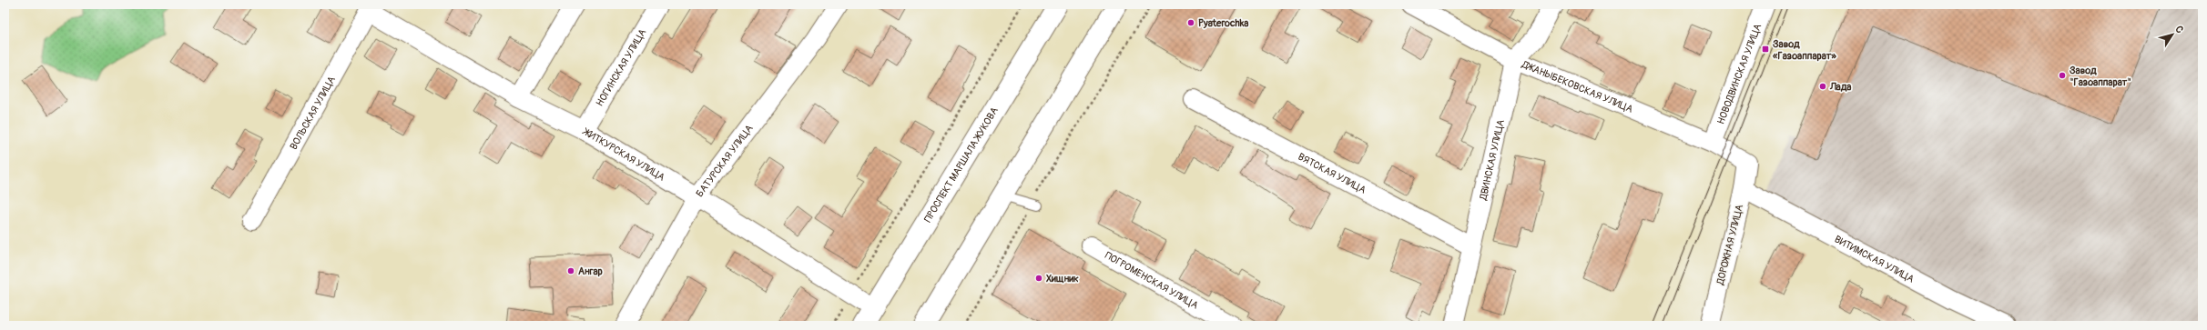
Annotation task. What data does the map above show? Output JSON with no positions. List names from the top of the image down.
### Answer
{
  "streets": {
    "highway": ["ПРОСПЕКТ МАРШАЛА ЖУКОВА"],
    "street": [
      "НОГИНСКАЯ УЛИЦА",
      "НОВОДВИНСКАЯ УЛИЦА",
      "ДЖАНЫБЕКОВСКАЯ УЛИЦА",
      "ВОЛЬСКАЯ УЛИЦА",
      "ЖИТКУРСКАЯ УЛИЦА",
      "ДВИНСКАЯ УЛИЦА",
      "БАТУРСКАЯ УЛИЦА",
      "ВЯТСКАЯ УЛИЦА",
      "ДОРОЖНАЯ УЛИЦА",
      "ВИТИМСКАЯ УЛИЦА",
      "ПОГРОМЕНСКАЯ УЛИЦА"
    ]
  },
  "crossings": [
    ["НОГИНСКАЯ УЛИЦА", "ЖИТКУРСКАЯ УЛИЦА"],
    ["НОВОДВИНСКАЯ УЛИЦА", "ДЖАНЫБЕКОВСКАЯ УЛИЦА"],
    ["ДЖАНЫБЕКОВСКАЯ УЛИЦА", "ДВИНСКАЯ УЛИЦА"],
    ["ДЖАНЫБЕКОВСКАЯ УЛИЦА", "ДОРОЖНАЯ УЛИЦА"],
    ["ВОЛЬСКАЯ УЛИЦА", "ЖИТКУРСКАЯ УЛИЦА"],
    ["ЖИТКУРСКАЯ УЛИЦА", "БАТУРСКАЯ УЛИЦА"],
    ["ЖИТКУРСКАЯ УЛИЦА", "ПРОСПЕКТ МАРШАЛА ЖУКОВА"],
    ["ДВИНСКАЯ УЛИЦА", "ВЯТСКАЯ УЛИЦА"],
    ["ДОРОЖНАЯ УЛИЦА", "ВИТИМСКАЯ УЛИЦА"]
  ],
  "places": {
    "other": [
      "Pyaterochka",
      "Завод \"Газоаппарат\"",
      "Лада",
      "Ангар",
      "Хищник"
    ],
    "transit": ["Завод «Газоаппарат»"]
  },
  "north": "top right"
}
